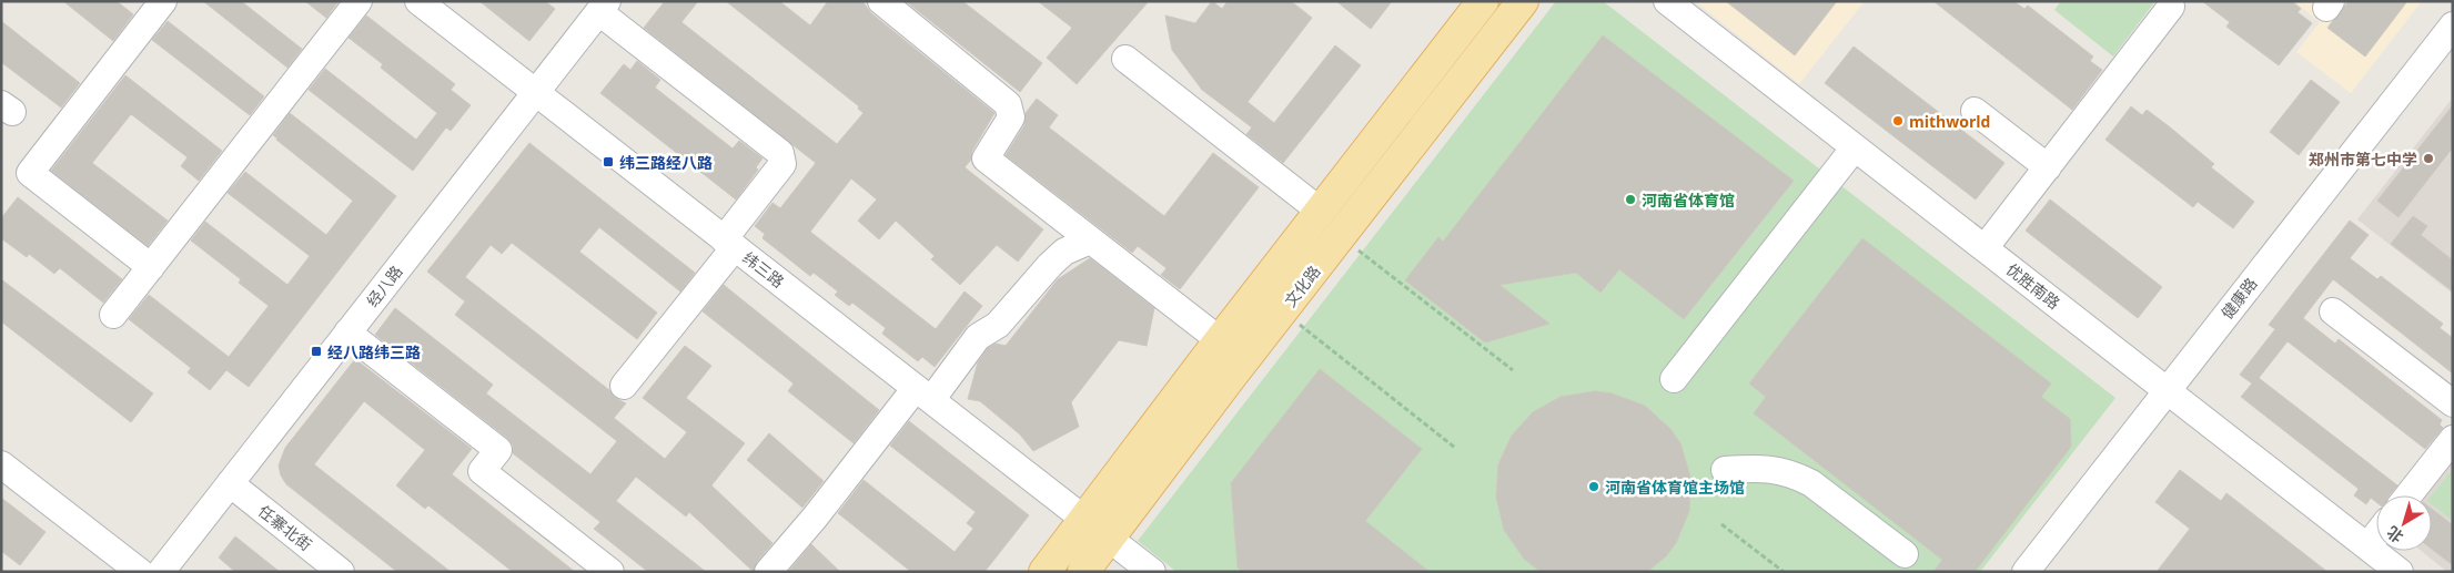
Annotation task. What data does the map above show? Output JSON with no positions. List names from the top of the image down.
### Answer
{
  "streets": {
    "main road": ["文化路"],
    "street": [
      "纬三路",
      "经八路",
      "优胜南路",
      "健康路",
      "任寨北街"
    ]
  },
  "crossings": [
    ["纬三路", "经八路"],
    ["纬三路", "文化路"],
    ["经八路", "任寨北街"],
    ["优胜南路", "健康路"]
  ],
  "places": {
    "other": [
      "mithworld",
      "郑州市第七中学",
      "河南省体育馆",
      "河南省体育馆主场馆"
    ],
    "transit": ["纬三路经八路", "经八路纬三路"]
  },
  "north": "bottom left"
}
